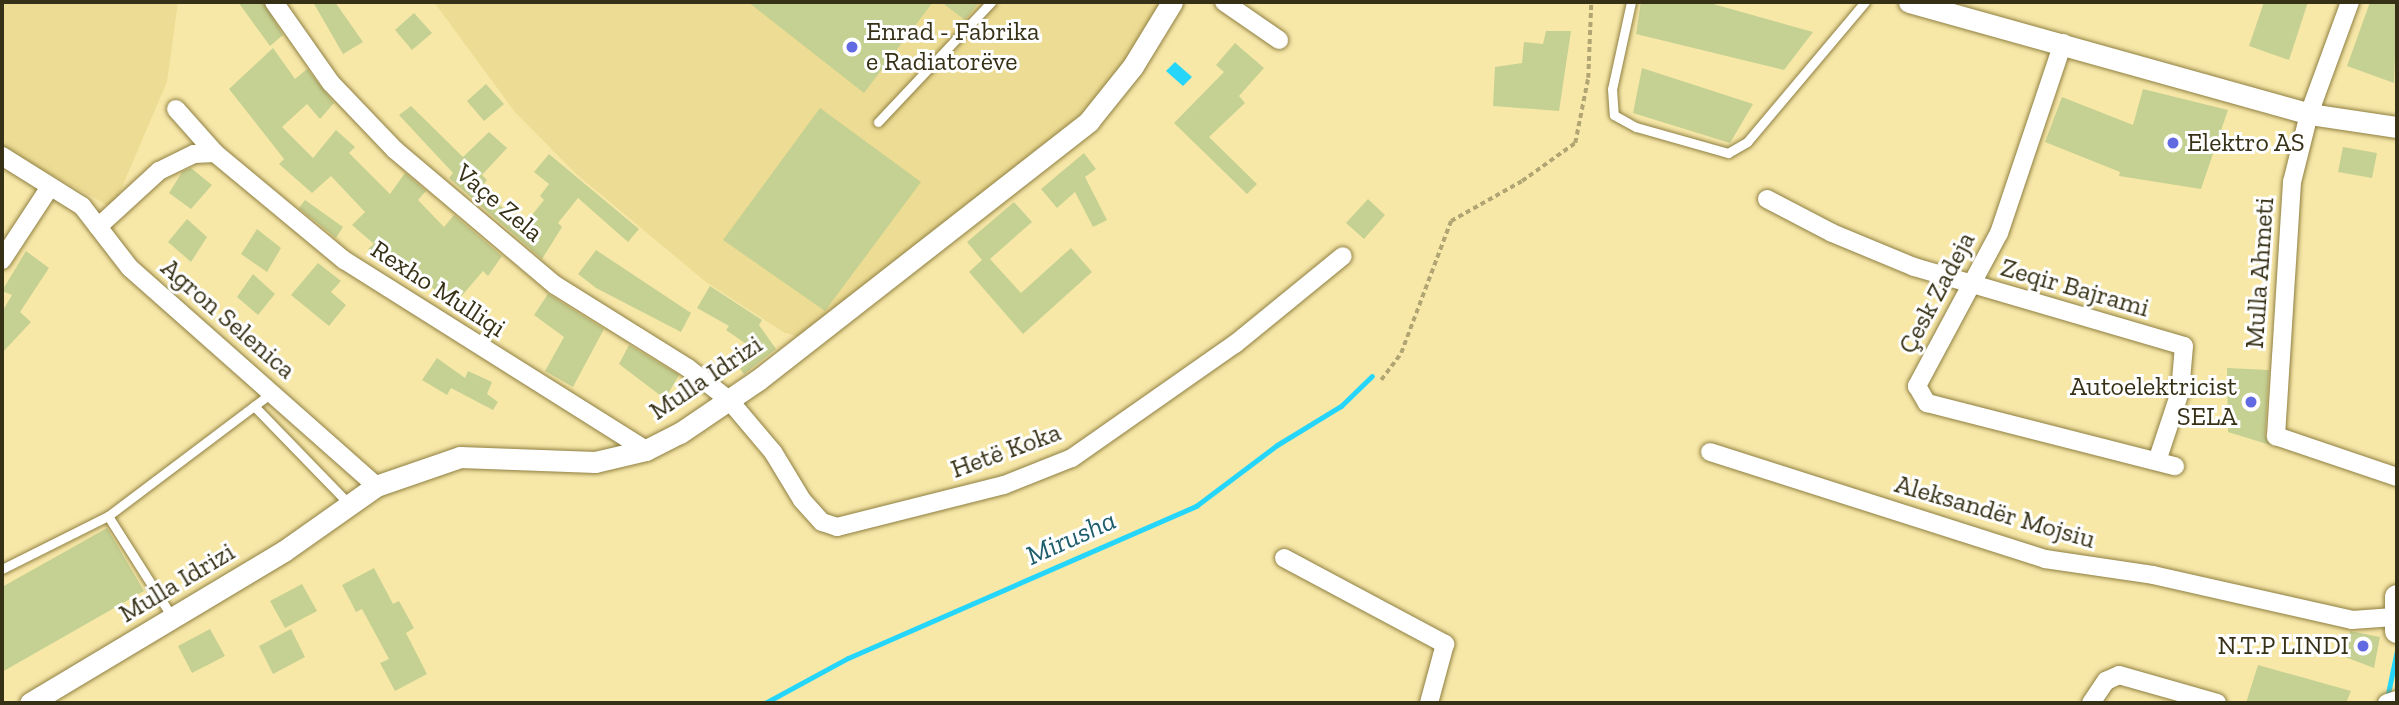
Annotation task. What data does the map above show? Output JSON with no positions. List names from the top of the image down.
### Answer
{
  "streets": {
    "street": [
      "Vaçe Zela",
      "Mulla Ahmeti",
      "Zeqir Bajrami",
      "Rexho Mulliqi",
      "Çesk Zadeja",
      "Agron Selenica",
      "Mulla Idrizi",
      "Hetë Koka",
      "Aleksandër Mojsiu"
    ]
  },
  "crossings": [
    ["Vaçe Zela", "Mulla Idrizi"],
    ["Vaçe Zela", "Hetë Koka"],
    ["Zeqir Bajrami", "Çesk Zadeja"],
    ["Rexho Mulliqi", "Mulla Idrizi"],
    ["Agron Selenica", "Mulla Idrizi"],
    ["Mulla Idrizi", "Hetë Koka"]
  ],
  "water": ["Mirusha"],
  "places": [
    "Enrad - Fabrika e Radiatorëve",
    "Elektro AS",
    "Autoelektricist SELA",
    "N.T.P LINDI"
  ]
}
